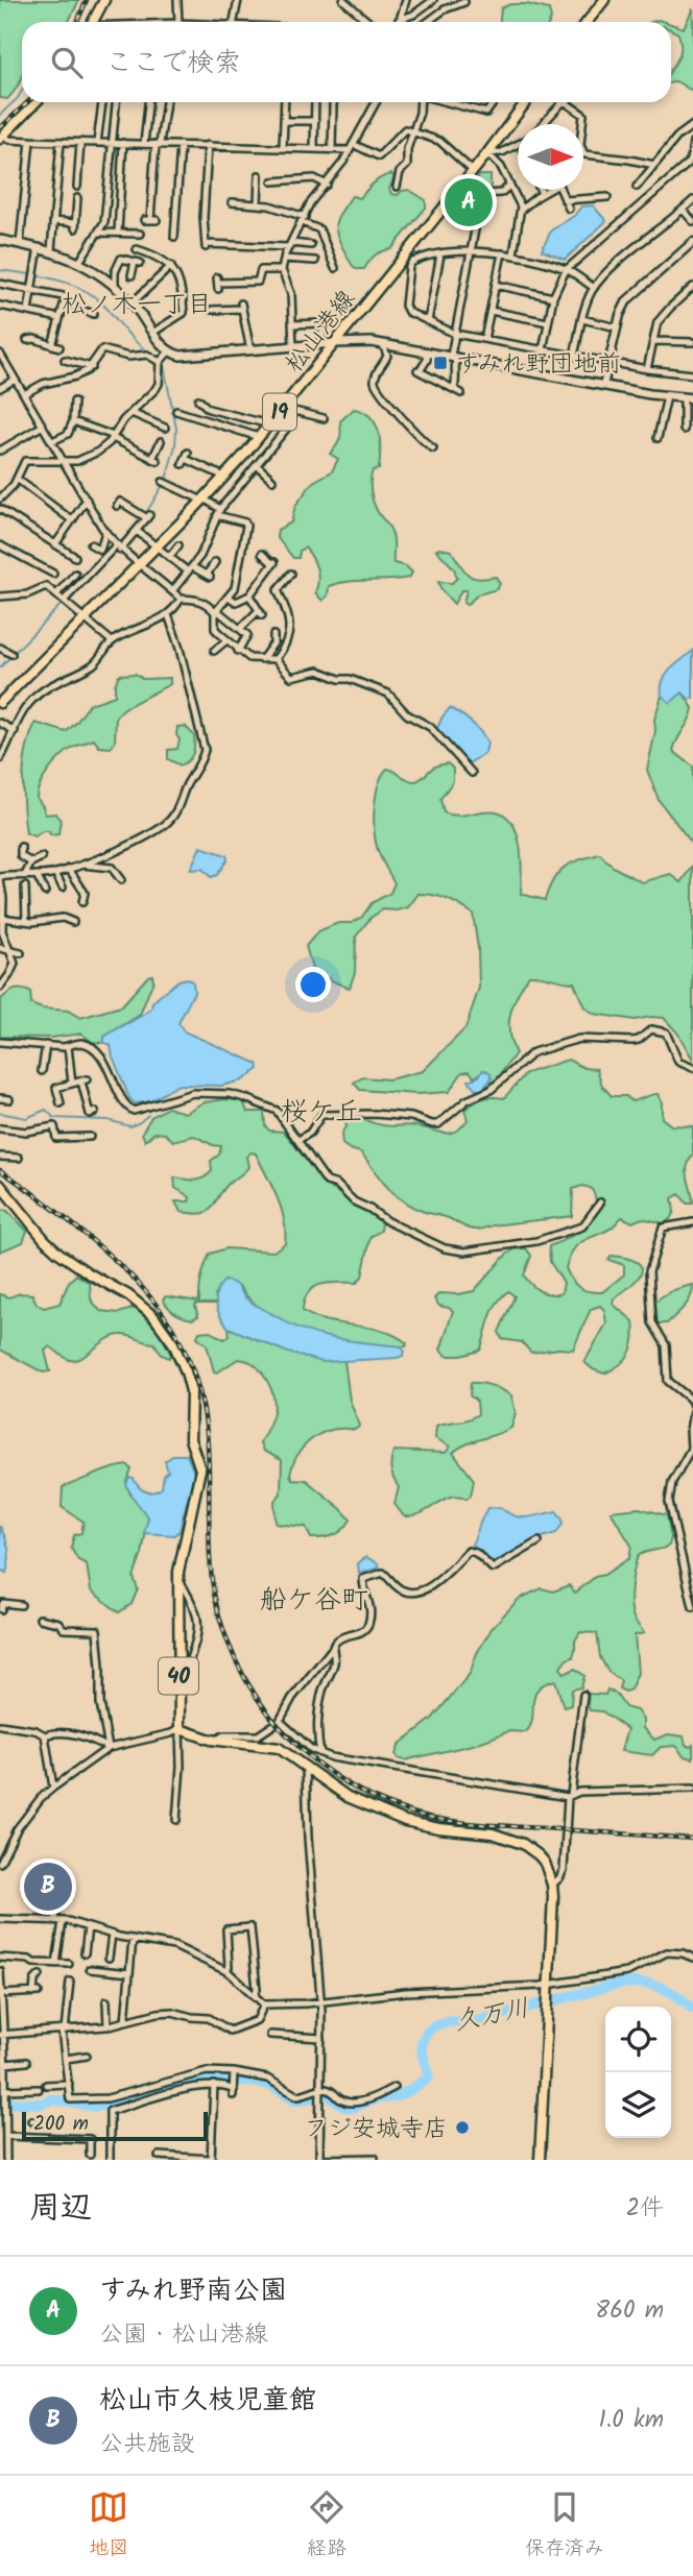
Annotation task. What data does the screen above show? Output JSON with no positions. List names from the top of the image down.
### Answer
{
  "streets": {
    "main road": ["松山港線", "19", "40"]
  },
  "districts": ["松ノ木一丁目", "桜ケ丘", "船ケ谷町"],
  "water": ["久万川"],
  "places": {
    "transit": ["すみれ野団地前"],
    "other": ["フジ安城寺店"]
  },
  "scale_bar": "200 m",
  "north": "right",
  "page": {
    "search": "ここで検索",
    "pins": ["A", "B"],
    "scale": "200 m",
    "heading": ["周辺", "2件"],
    "list": [
      {
        "mark": "A",
        "name": "すみれ野南公園",
        "note": "公園 · 松山港線",
        "value": "860 m"
      },
      {
        "mark": "B",
        "name": "松山市久枝児童館",
        "note": "公共施設",
        "value": "1.0 km"
      }
    ],
    "nav": ["地図", "経路", "保存済み"]
  }
}
